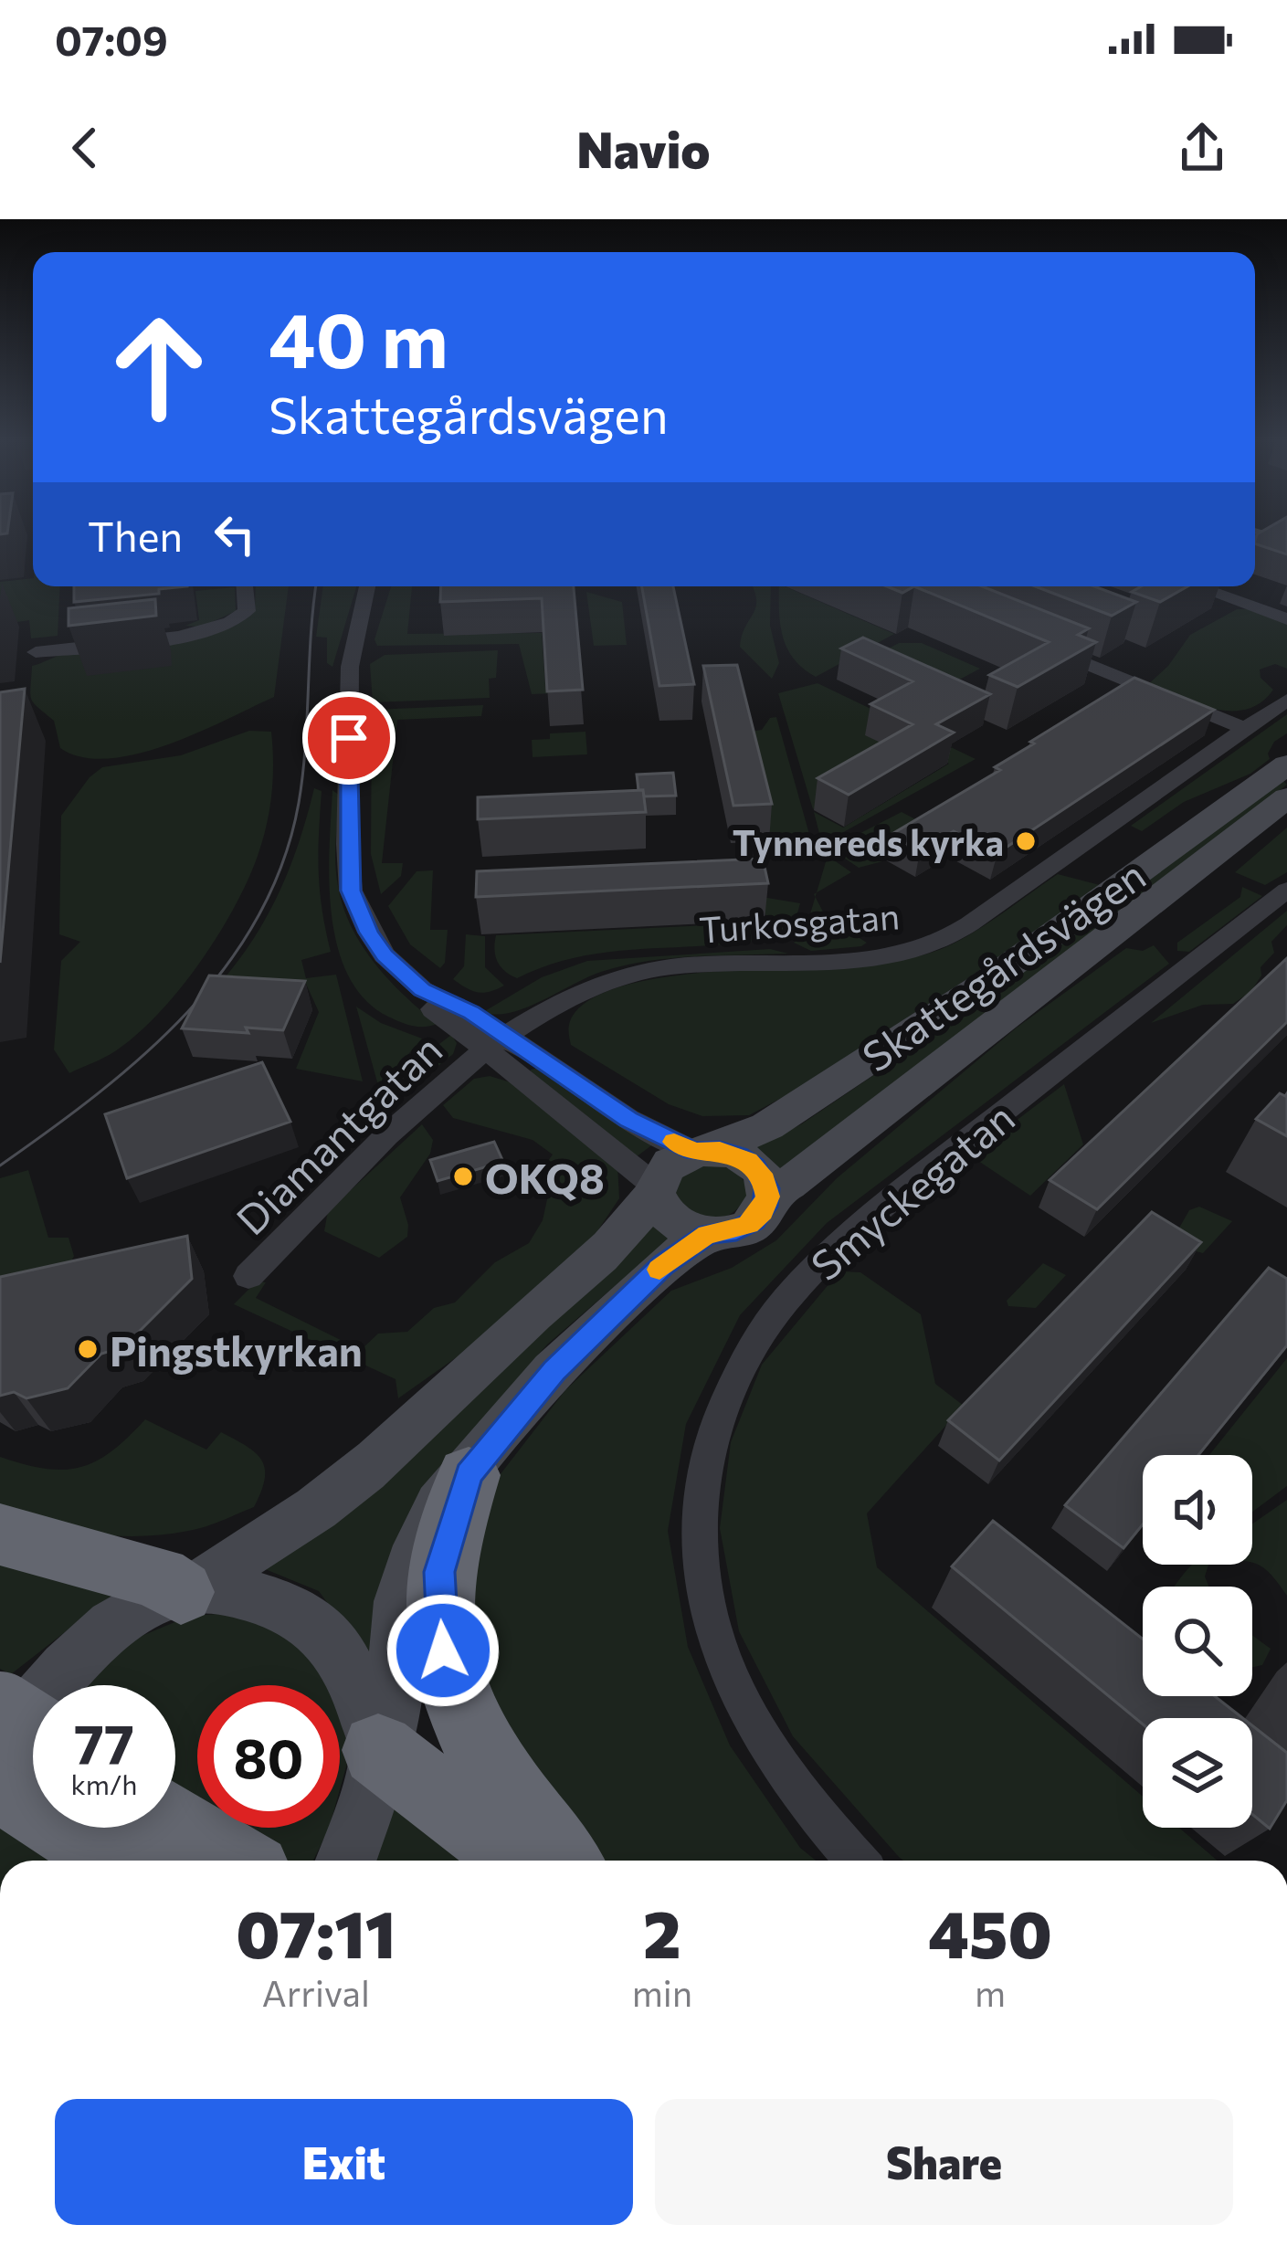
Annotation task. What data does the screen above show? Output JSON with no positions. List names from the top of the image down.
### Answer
{
  "streets": {
    "street": [
      "Turkosgatan",
      "Skattegårdsvägen",
      "Diamantgatan",
      "Smyckegatan"
    ]
  },
  "crossings": [
    ["Turkosgatan", "Diamantgatan"]
  ],
  "places": ["Tynnereds kyrka", "OKQ8", "Pingstkyrkan"],
  "page": {
    "status": "07:09",
    "header": "Navio",
    "turn": ["40 m", "Skattegårdsvägen"],
    "then": "Then",
    "speed": "77 km/h",
    "limit": "80",
    "eta": [
      "07:11",
      "Arrival",
      "2",
      "min",
      "450",
      "m"
    ],
    "buttons": ["Exit", "Share"]
  }
}
